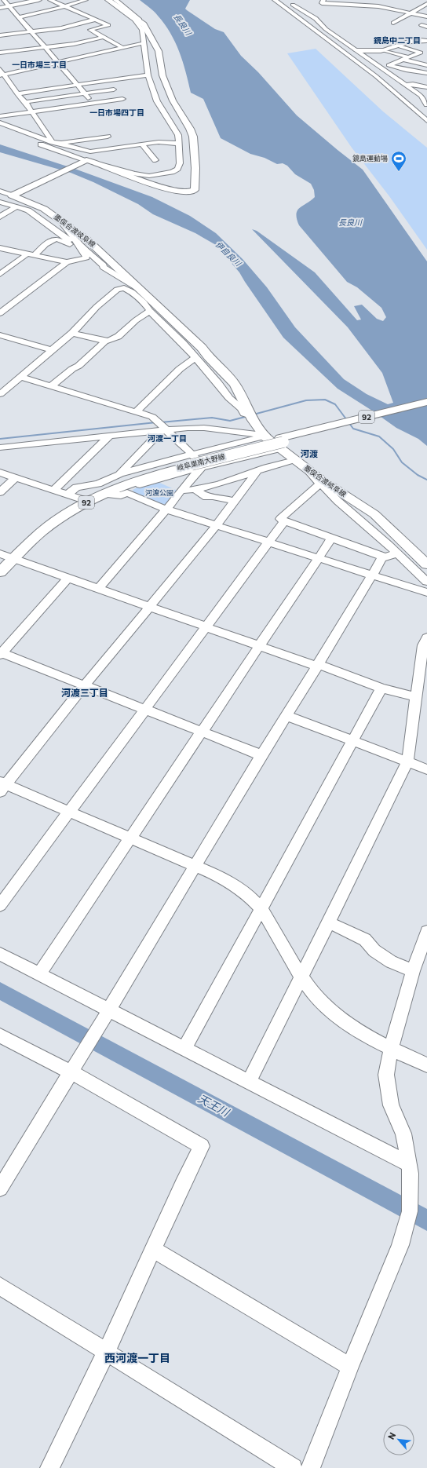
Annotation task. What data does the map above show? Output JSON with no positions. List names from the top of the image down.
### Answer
{
  "streets": {
    "main road": ["墨俣合渡岐阜線", "92", "岐阜巣南大野線"]
  },
  "crossings": [
    ["墨俣合渡岐阜線", "岐阜巣南大野線"]
  ],
  "districts": [
    "鏡島中二丁目",
    "一日市場三丁目",
    "一日市場四丁目",
    "河渡一丁目",
    "河渡",
    "河渡三丁目",
    "西河渡一丁目"
  ],
  "water": ["長良川", "伊自良川", "天王川"],
  "parks": ["河渡公園"],
  "places": {
    "sports": ["鏡島運動場"]
  },
  "north": "top left"
}
